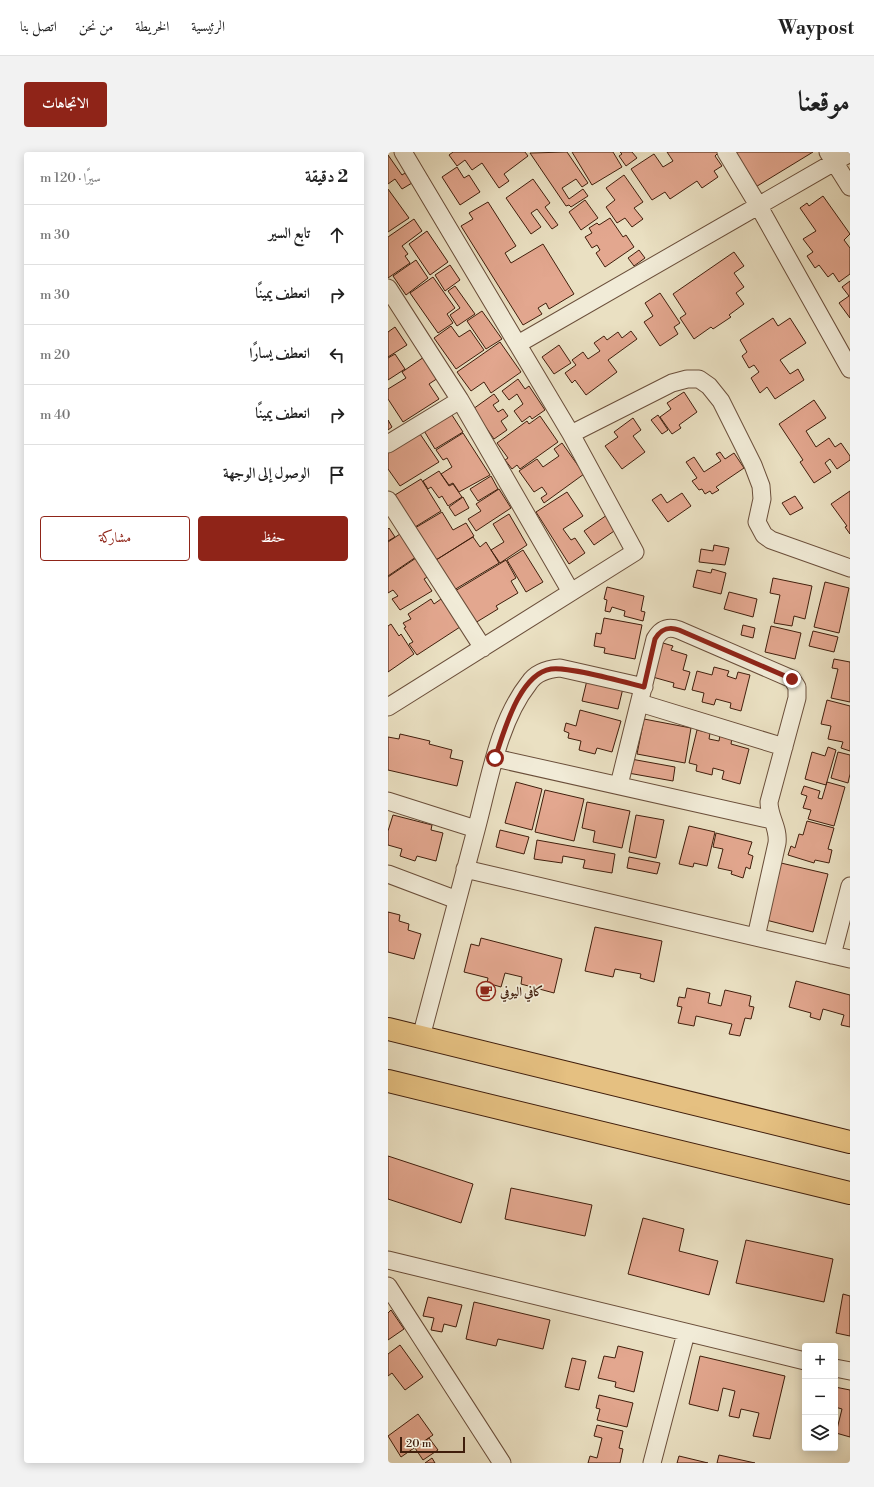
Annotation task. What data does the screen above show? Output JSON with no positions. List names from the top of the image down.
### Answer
{
  "places": {
    "cafe": ["كافي اليوفي"]
  },
  "scale_bar": "20 m",
  "page": {
    "header": "Waypost",
    "nav": [
      "الرئيسية",
      "الخريطة",
      "من نحن",
      "اتصل بنا"
    ],
    "title": "موقعنا",
    "buttons": [
      "الاتجاهات",
      ["حفظ", "مشاركة"]
    ],
    "heading": ["2 دقيقة", "سيرًا · 120 m"],
    "list": [
      ["تابع السير", "30 m"],
      ["انعطف يمينًا", "30 m"],
      ["انعطف يسارًا", "20 m"],
      ["انعطف يمينًا", "40 m"],
      "الوصول إلى الوجهة"
    ],
    "map_buttons": ["+", "−"],
    "scale": "20 m"
  }
}
